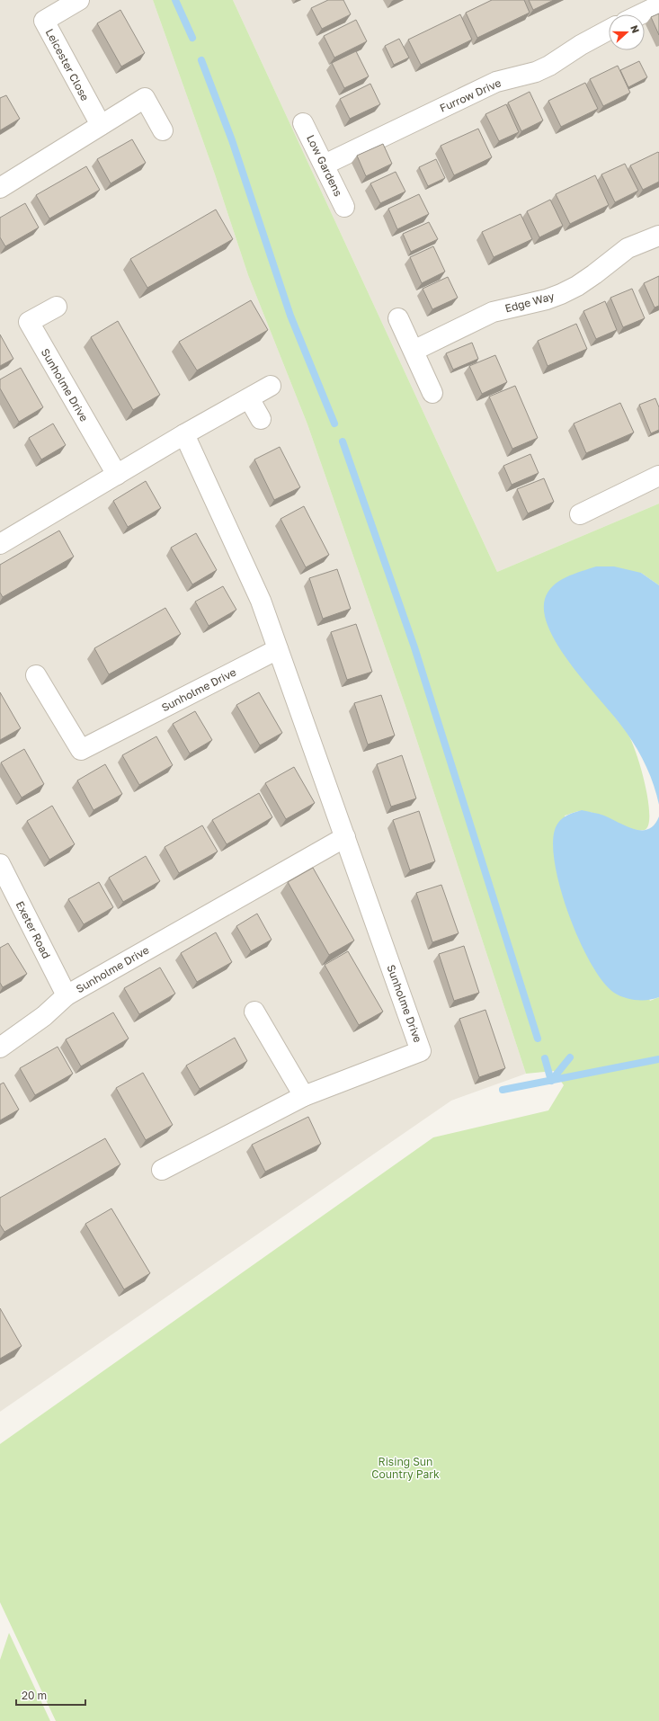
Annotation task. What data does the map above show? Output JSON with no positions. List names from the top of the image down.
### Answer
{
  "streets": {
    "street": [
      "Leicester Close",
      "Furrow Drive",
      "Low Gardens",
      "Edge Way",
      "Sunholme Drive",
      "Exeter Road"
    ]
  },
  "crossings": [
    ["Furrow Drive", "Low Gardens"],
    ["Sunholme Drive", "Exeter Road"]
  ],
  "parks": ["Rising Sun Country Park"],
  "scale_bar": "20 m",
  "north": "right"
}
